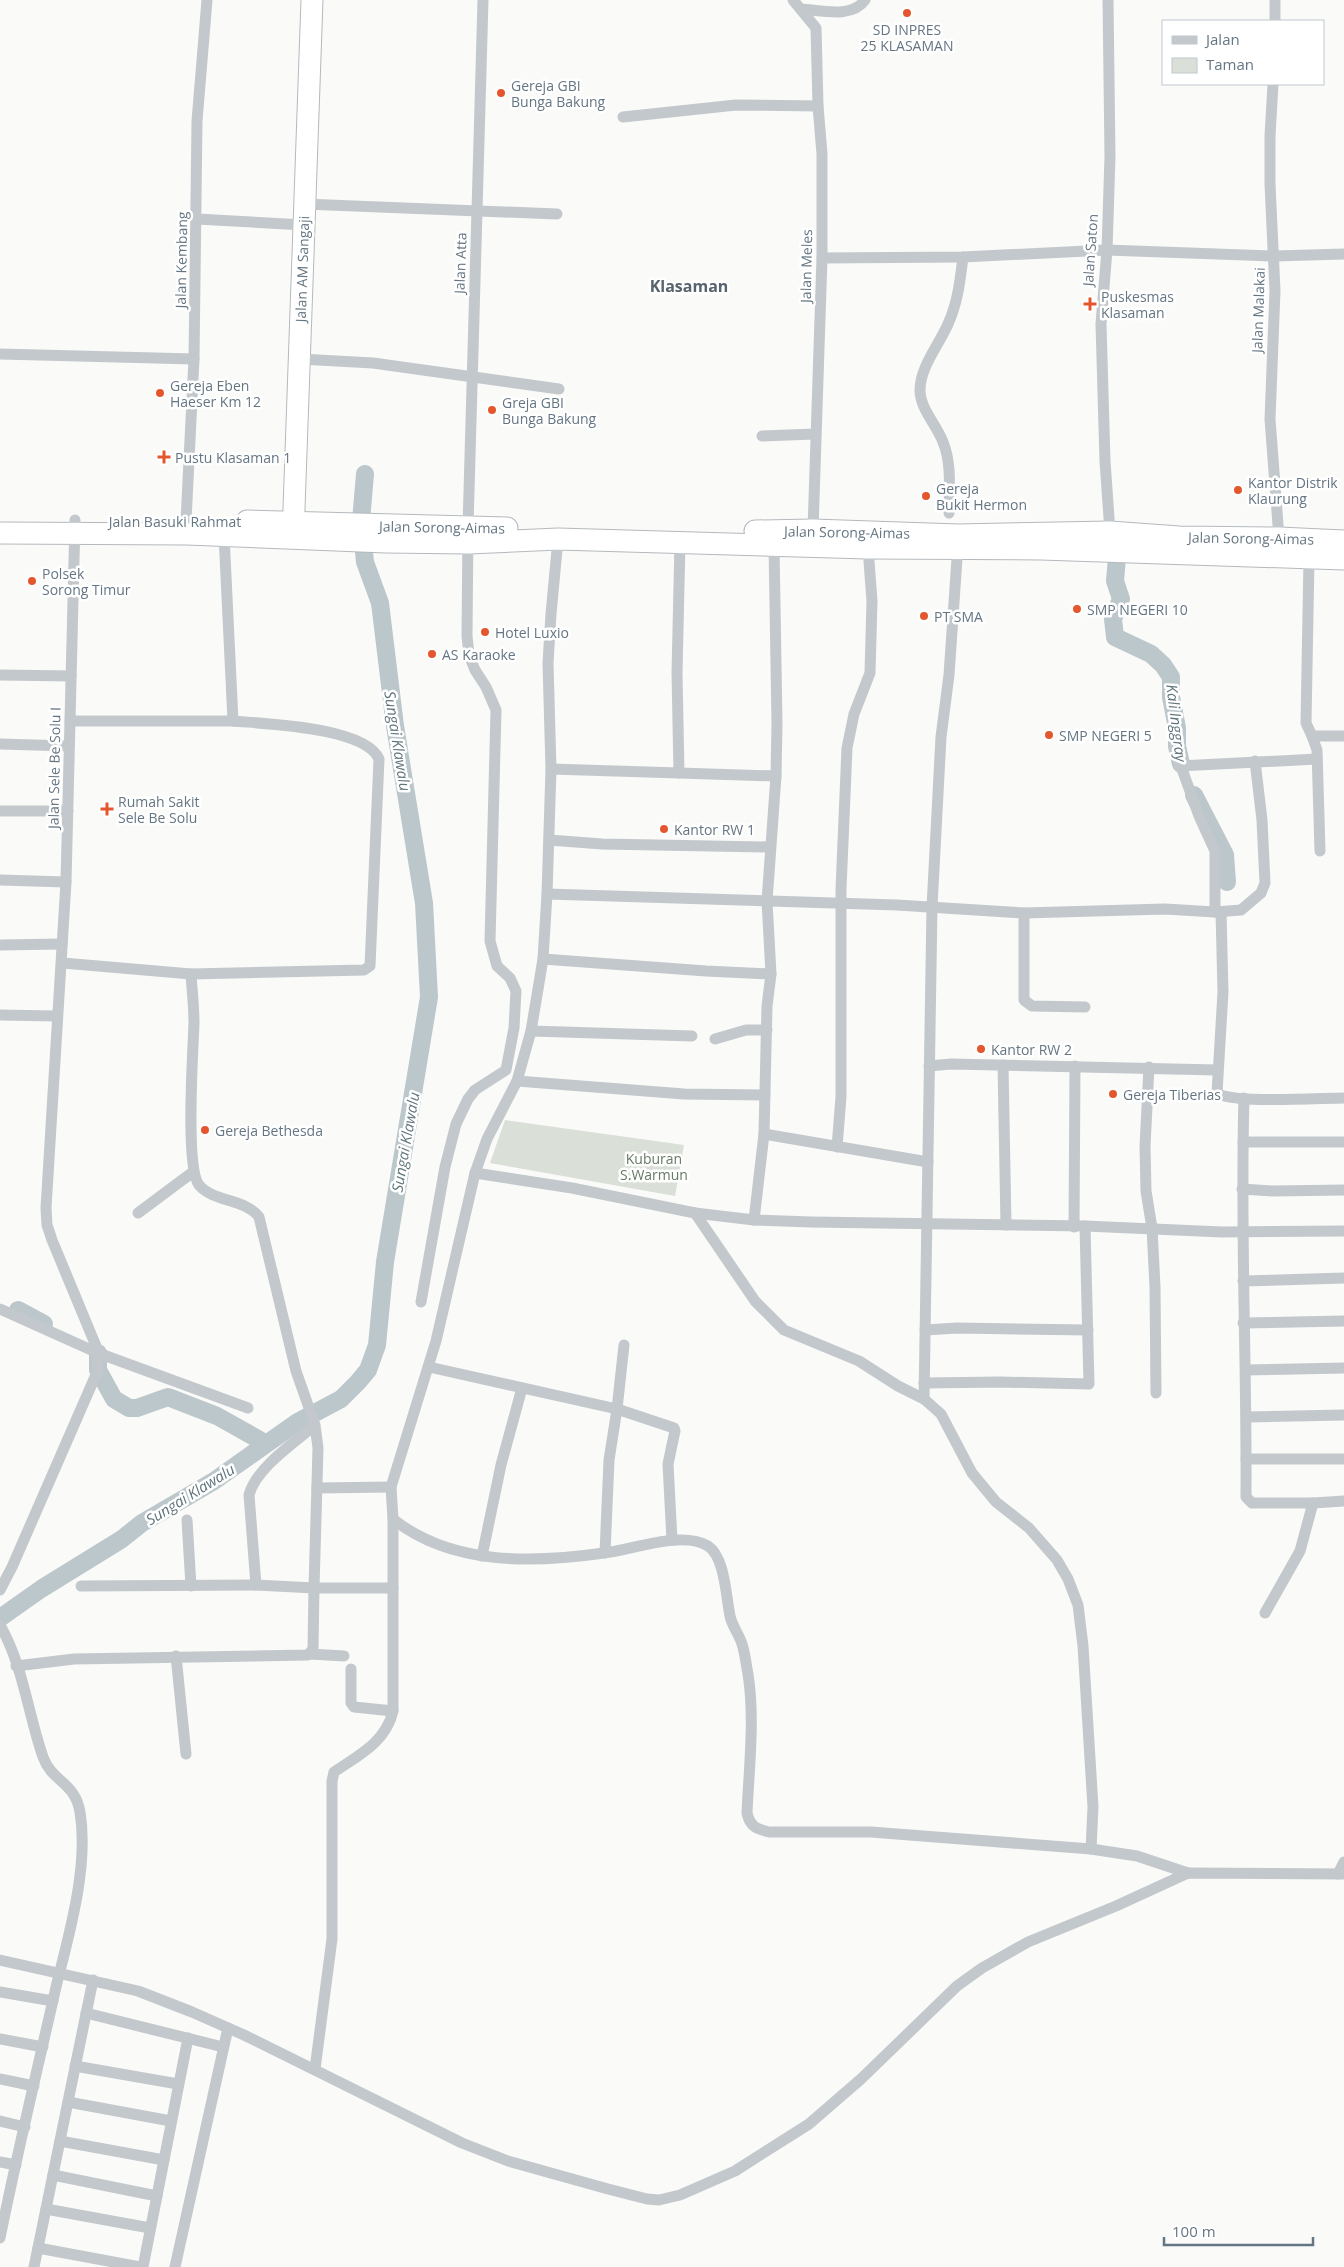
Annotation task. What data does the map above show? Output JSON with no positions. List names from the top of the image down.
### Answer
{
  "streets": {
    "highway": ["Jalan AM Sangaji", "Jalan Basuki Rahmat", "Jalan Sorong-Aimas"],
    "street": [
      "Jalan Saton",
      "Jalan Kembang",
      "Jalan Atta",
      "Jalan Meles",
      "Jalan Malakai",
      "Jalan Sele Be Solu I"
    ]
  },
  "crossings": [
    ["Jalan Saton", "Jalan Sorong-Aimas"],
    ["Jalan Kembang", "Jalan Basuki Rahmat"],
    ["Jalan Atta", "Jalan Sorong-Aimas"],
    ["Jalan Meles", "Jalan Sorong-Aimas"],
    ["Jalan AM Sangaji", "Jalan Basuki Rahmat"],
    ["Jalan Malakai", "Jalan Sorong-Aimas"],
    ["Jalan Basuki Rahmat", "Jalan Sorong-Aimas"],
    ["Jalan Basuki Rahmat", "Jalan Sele Be Solu I"]
  ],
  "districts": ["Klasaman"],
  "water": ["Kali Inggray", "Sungai Klawalu"],
  "parks": ["Kuburan S.Warmun"],
  "places": {
    "other": [
      "SD INPRES 25 KLASAMAN",
      "Gereja GBI Bunga Bakung",
      "Gereja Eben Haeser Km 12",
      "Greja GBI Bunga Bakung",
      "Kantor Distrik Klaurung",
      "Gereja Bukit Hermon",
      "Polsek Sorong Timur",
      "SMP NEGERI 10",
      "PT SMA",
      "Hotel Luxio",
      "AS Karaoke",
      "SMP NEGERI 5",
      "Kantor RW 1",
      "Kantor RW 2",
      "Gereja Tiberias",
      "Gereja Bethesda"
    ],
    "health": ["Puskesmas Klasaman", "Pustu Klasaman 1", "Rumah Sakit Sele Be Solu"]
  },
  "legend": ["Jalan", "Taman"],
  "scale_bar": "100 m"
}
